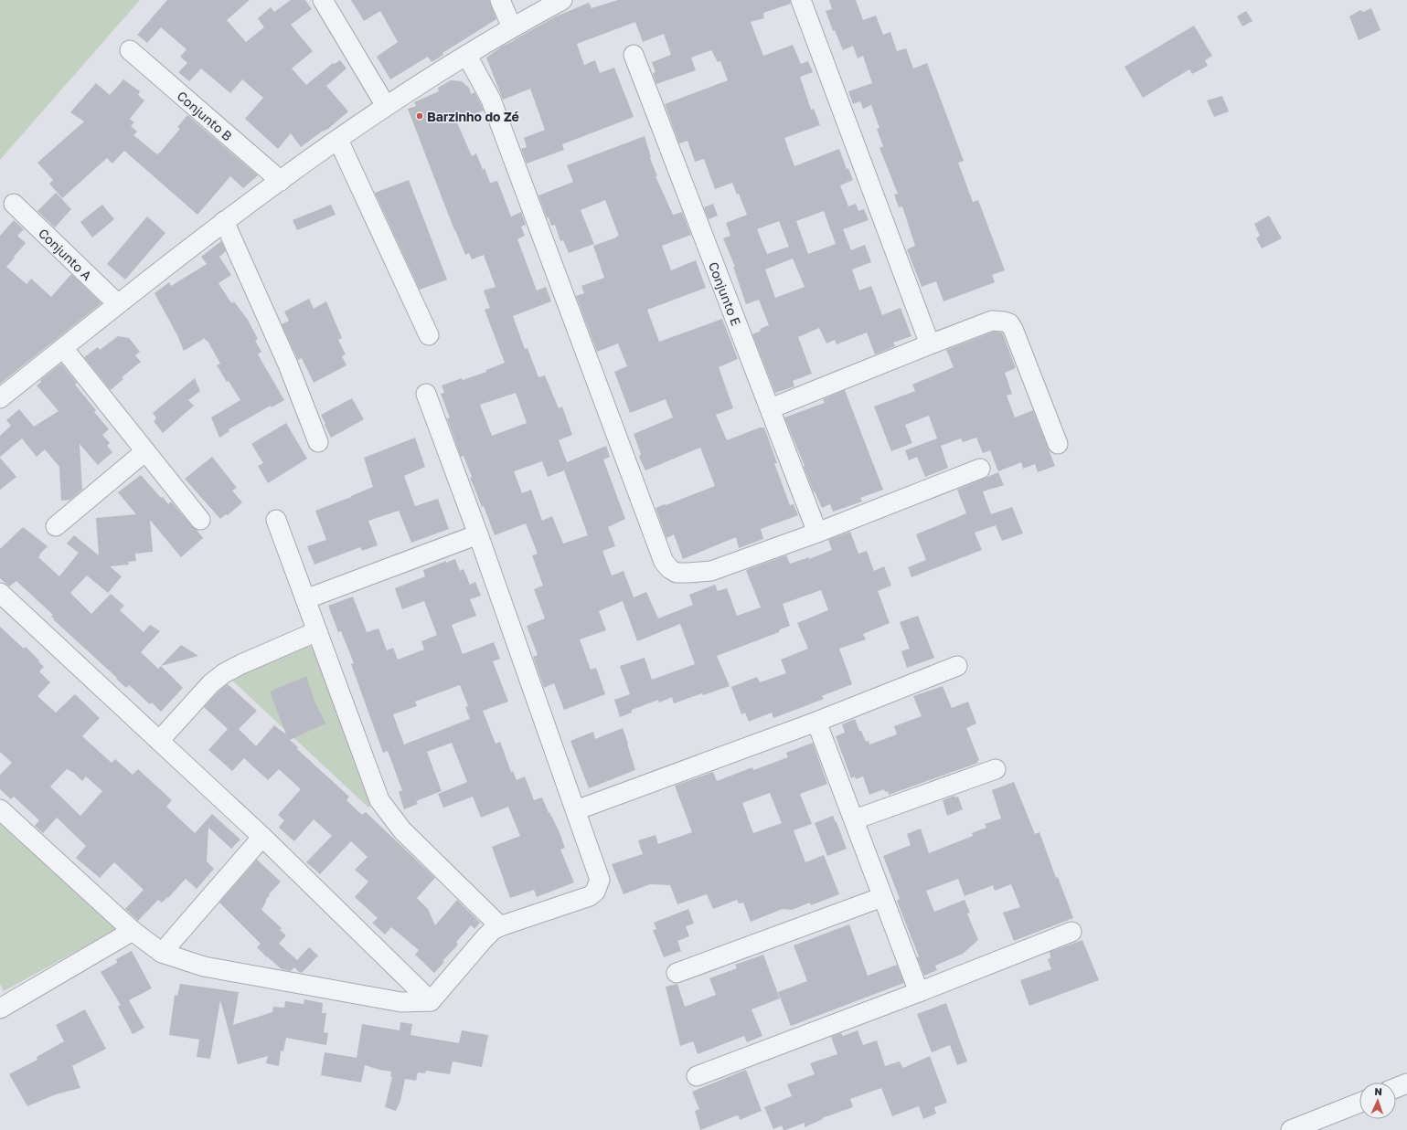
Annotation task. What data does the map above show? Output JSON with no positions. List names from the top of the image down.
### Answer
{
  "streets": {
    "street": ["Conjunto B", "Conjunto A", "Conjunto E"]
  },
  "places": ["Barzinho do Zé"],
  "north": "top"
}
